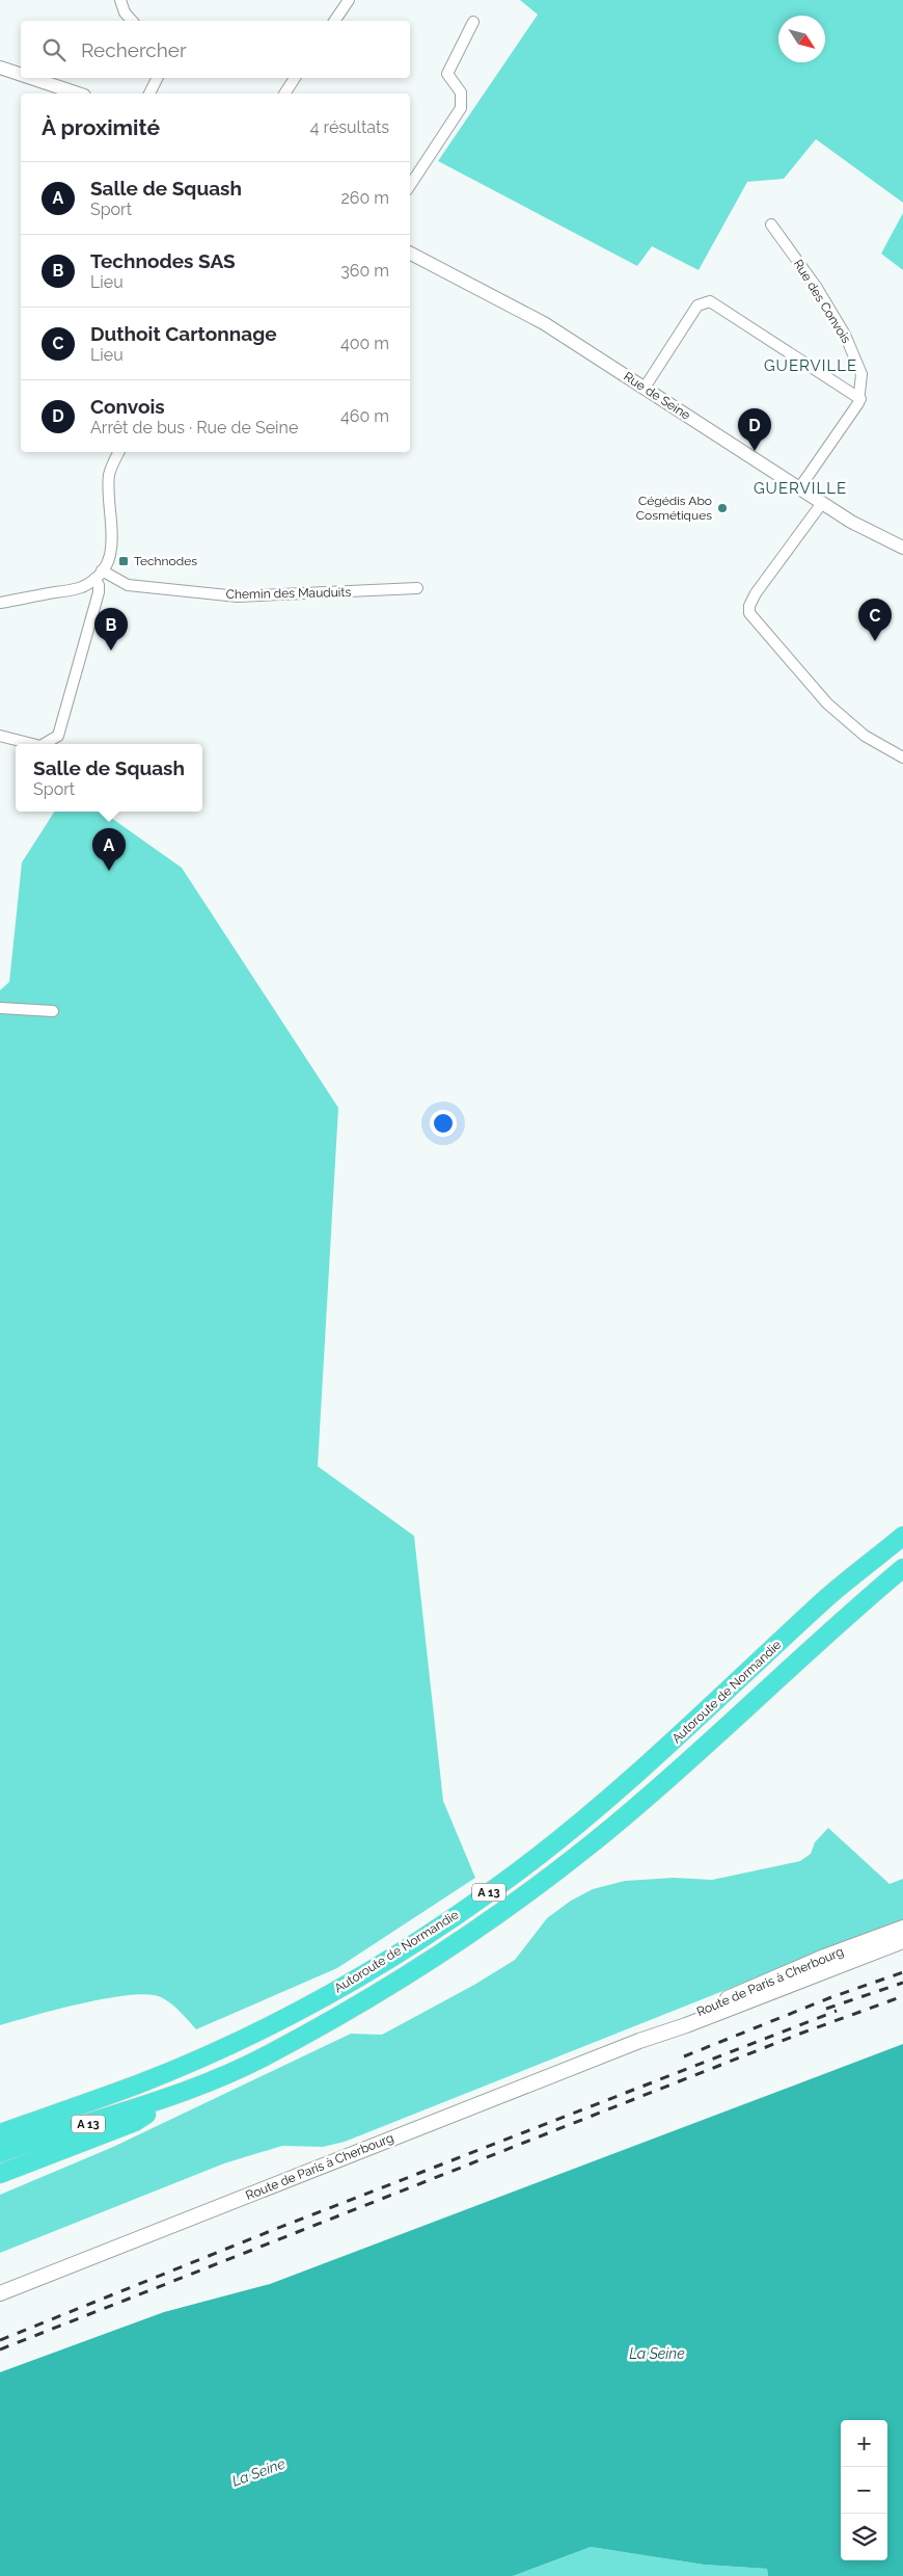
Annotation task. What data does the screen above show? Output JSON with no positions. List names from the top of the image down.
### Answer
{
  "streets": {
    "highway": ["Autoroute de Normandie", "A 13"],
    "main road": ["Route de Paris à Cherbourg"],
    "street": ["Rue des Convois", "Rue de Seine", "Chemin des Mauduits"]
  },
  "districts": ["GUERVILLE", "GUERVILLE"],
  "water": ["La Seine"],
  "places": {
    "other": ["Cégédis Abo Cosmétiques"],
    "transit": ["Technodes"]
  },
  "north": "bottom right",
  "page": {
    "search": "Rechercher",
    "heading": ["À proximité", "4 résultats"],
    "list": [
      {
        "mark": "A",
        "name": "Salle de Squash",
        "note": "Sport",
        "value": "260 m"
      },
      {
        "mark": "B",
        "name": "Technodes SAS",
        "note": "Lieu",
        "value": "360 m"
      },
      {
        "mark": "C",
        "name": "Duthoit Cartonnage",
        "note": "Lieu",
        "value": "400 m"
      },
      {
        "mark": "D",
        "name": "Convois",
        "note": "Arrêt de bus · Rue de Seine",
        "value": "460 m"
      }
    ],
    "pins": [
      "D",
      "C",
      "B",
      "A"
    ],
    "popup": ["Salle de Squash", "Sport"],
    "map_buttons": ["+", "−"]
  }
}
